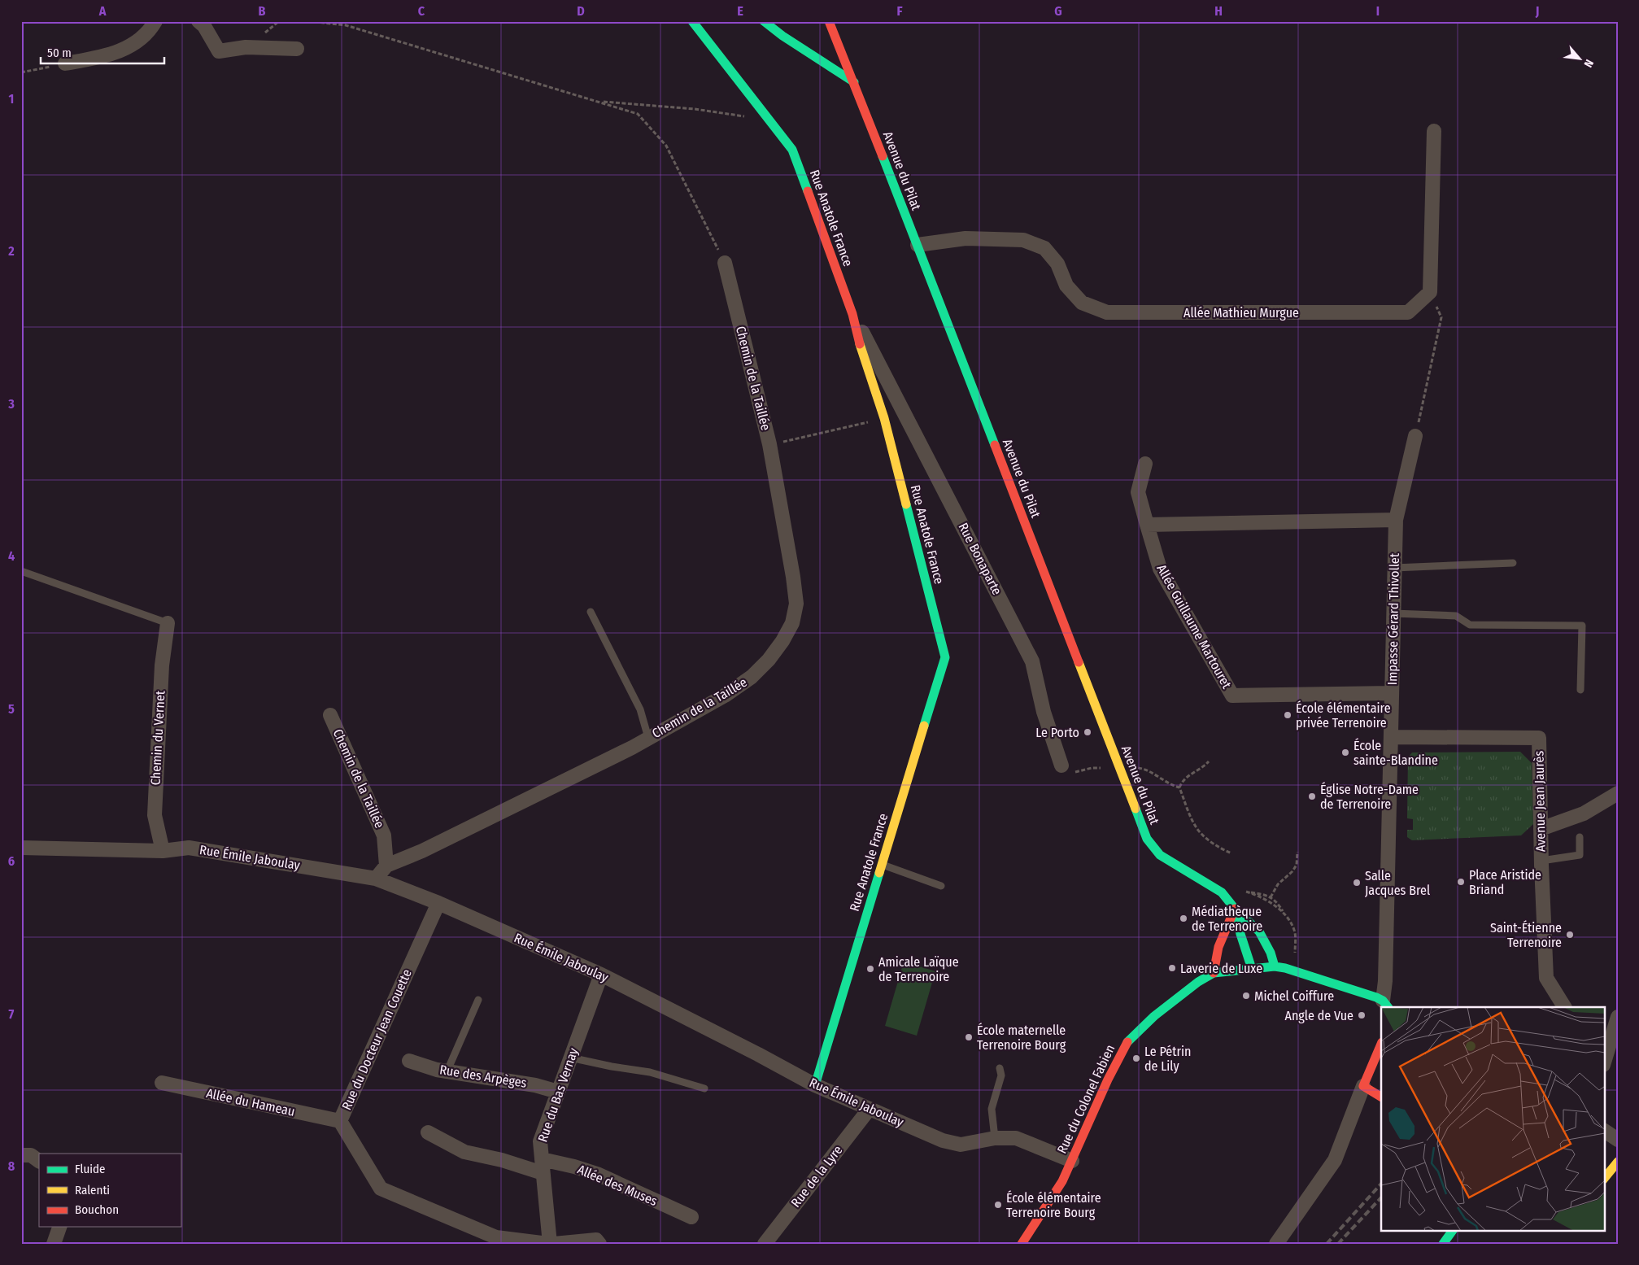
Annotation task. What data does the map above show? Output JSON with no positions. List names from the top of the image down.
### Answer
{
  "streets": {
    "street": [
      "Avenue du Pilat",
      "Rue Anatole France",
      "Allée Mathieu Murgue",
      "Chemin de la Taillée",
      "Rue Bonaparte",
      "Impasse Gérard Thivollet",
      "Allée Guillaume Martouret",
      "Chemin du Vernet",
      "Avenue Jean Jaurès",
      "Rue Émile Jaboulay",
      "Rue du Docteur Jean Couette",
      "Rue des Arpèges",
      "Rue du Bas Vernay",
      "Rue du Colonel Fabien",
      "Allée du Hameau",
      "Rue de la Lyre",
      "Allée des Muses"
    ]
  },
  "crossings": [
    ["Avenue du Pilat", "Allée Mathieu Murgue"],
    ["Avenue du Pilat", "Rue du Colonel Fabien"],
    ["Rue Anatole France", "Rue Bonaparte"],
    ["Rue Anatole France", "Rue Émile Jaboulay"],
    ["Chemin de la Taillée", "Rue Émile Jaboulay"],
    ["Impasse Gérard Thivollet", "Allée Guillaume Martouret"],
    ["Impasse Gérard Thivollet", "Avenue Jean Jaurès"],
    ["Impasse Gérard Thivollet", "Rue du Colonel Fabien"],
    ["Chemin du Vernet", "Rue Émile Jaboulay"],
    ["Rue Émile Jaboulay", "Rue du Docteur Jean Couette"],
    ["Rue Émile Jaboulay", "Rue du Bas Vernay"],
    ["Rue Émile Jaboulay", "Rue du Colonel Fabien"],
    ["Rue Émile Jaboulay", "Rue de la Lyre"],
    ["Rue du Docteur Jean Couette", "Rue du Bas Vernay"],
    ["Rue du Docteur Jean Couette", "Allée du Hameau"],
    ["Rue des Arpèges", "Rue du Bas Vernay"],
    ["Rue du Bas Vernay", "Allée des Muses"]
  ],
  "places": [
    "École élémentaire privée Terrenoire",
    "Le Porto",
    "École sainte-Blandine",
    "Église Notre-Dame de Terrenoire",
    "Place Aristide Briand",
    "Salle Jacques Brel",
    "Médiathèque de Terrenoire",
    "Saint-Étienne Terrenoire",
    "Laverie de Luxe",
    "Amicale Laïque de Terrenoire",
    "Michel Coiffure",
    "Angle de Vue",
    "École maternelle Terrenoire Bourg",
    "Le Pétrin de Lily",
    "École élémentaire Terrenoire Bourg"
  ],
  "legend": ["Fluide", "Ralenti", "Bouchon"],
  "scale_bar": "50 m",
  "north": "bottom right",
  "grid": {
    "columns": [
      "A",
      "B",
      "C",
      "D",
      "E",
      "F",
      "G",
      "H",
      "I",
      "J"
    ],
    "rows": [
      "1",
      "2",
      "3",
      "4",
      "5",
      "6",
      "7",
      "8"
    ]
  }
}
